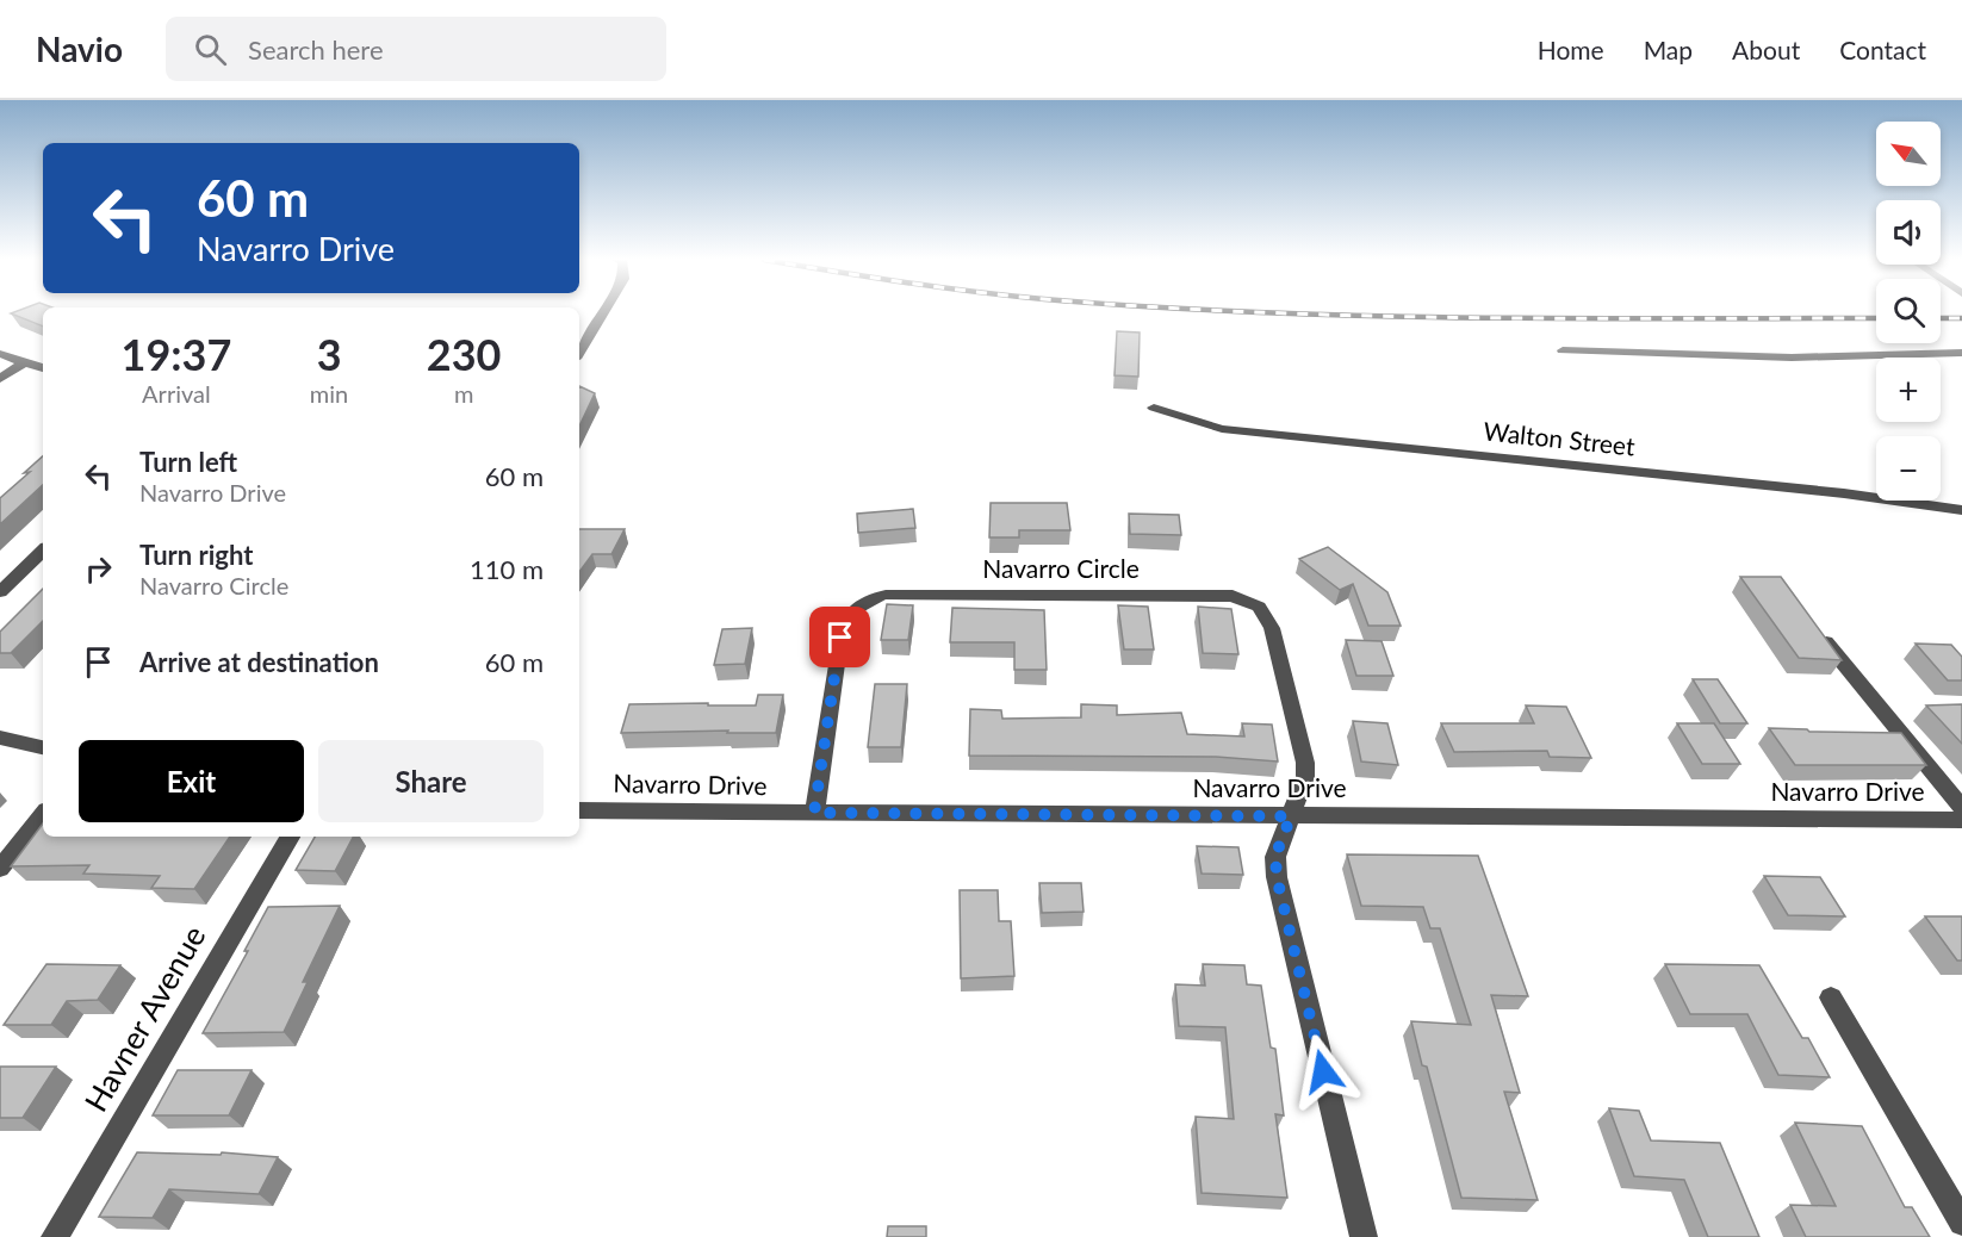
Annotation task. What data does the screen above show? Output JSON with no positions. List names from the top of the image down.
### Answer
{
  "streets": {
    "street": [
      "Walton Street",
      "Navarro Circle",
      "Navarro Drive",
      "Havner Avenue"
    ]
  },
  "crossings": [
    ["Navarro Circle", "Navarro Drive"]
  ],
  "north": "top left",
  "page": {
    "header": "Navio",
    "search": "Search here",
    "nav": [
      "Home",
      "Map",
      "About",
      "Contact"
    ],
    "map_buttons": ["+", "−"],
    "turn": ["60 m", "Navarro Drive"],
    "eta": [
      "19:37",
      "Arrival",
      "3",
      "min",
      "230",
      "m"
    ],
    "list": [
      {
        "name": "Turn left",
        "note": "Navarro Drive",
        "value": "60 m"
      },
      {
        "name": "Turn right",
        "note": "Navarro Circle",
        "value": "110 m"
      },
      {
        "name": "Arrive at destination",
        "value": "60 m"
      }
    ],
    "buttons": ["Exit", "Share"]
  }
}
